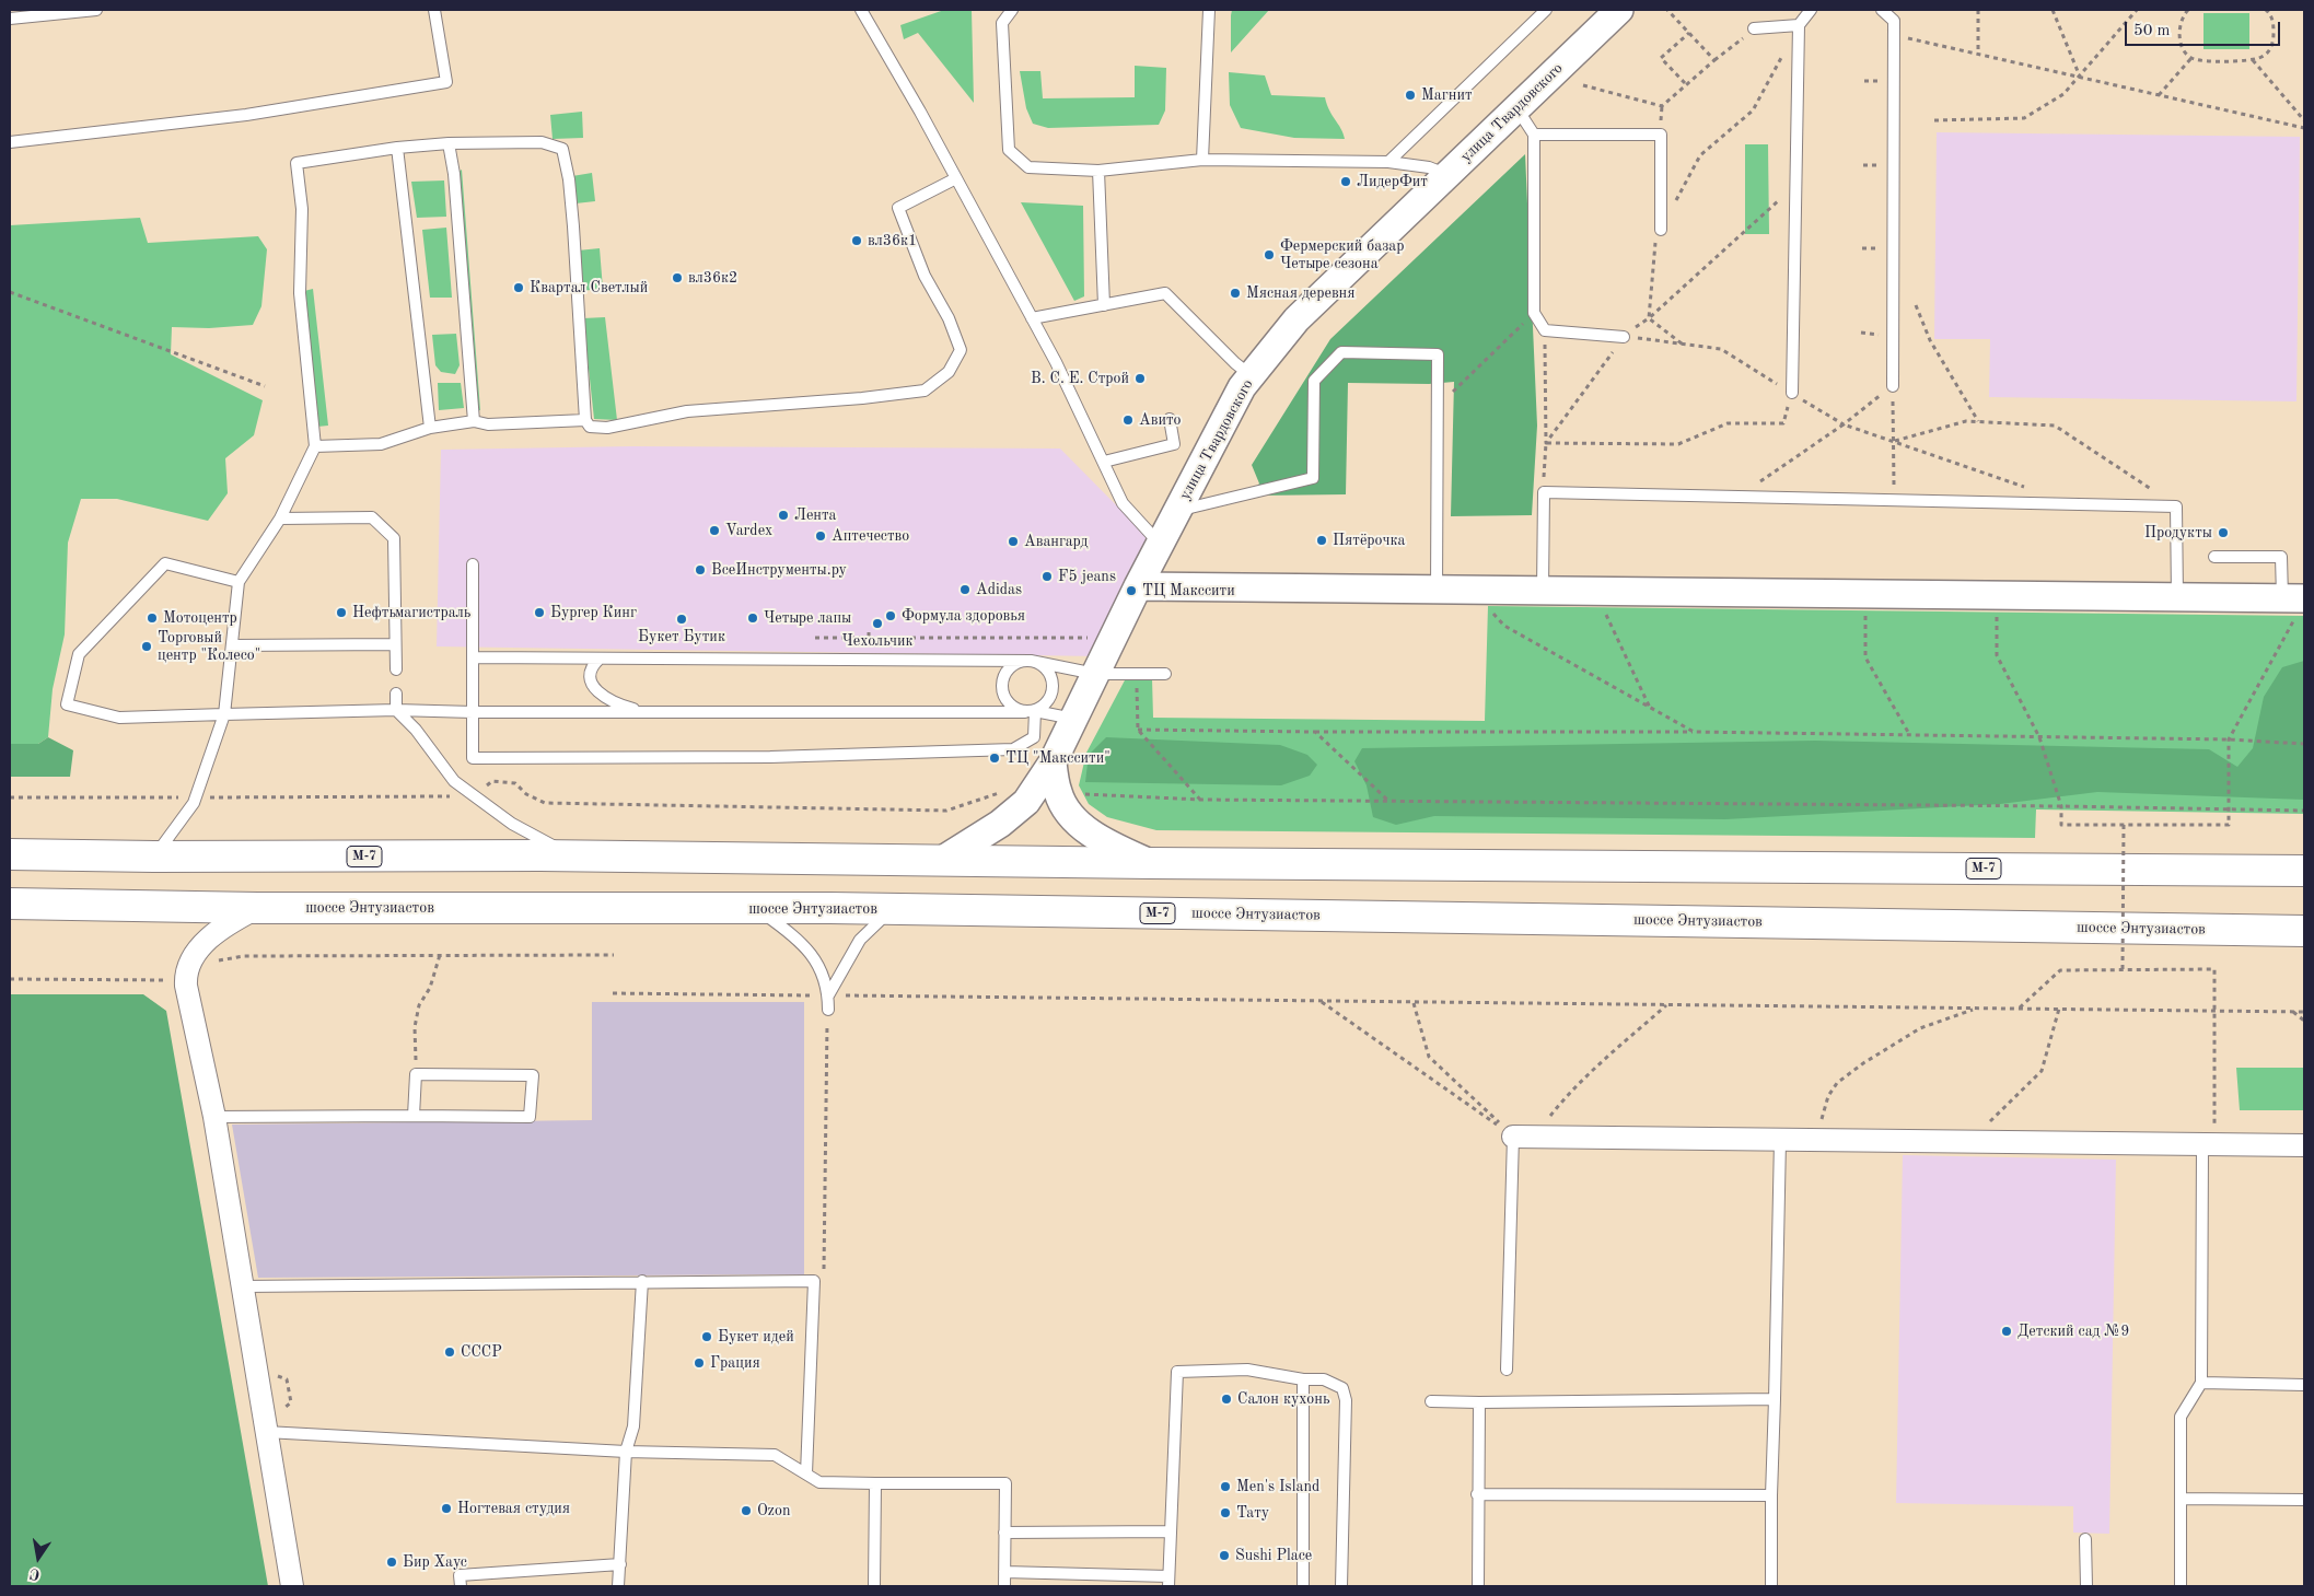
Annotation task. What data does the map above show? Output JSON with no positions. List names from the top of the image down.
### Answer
{
  "streets": {
    "highway": ["М-7", "шоссе Энтузиастов"],
    "street": ["улица Твардовского"]
  },
  "crossings": [
    ["улица Твардовского", "М-7"]
  ],
  "places": [
    "Магнит",
    "ЛидерФит",
    "вл36к1",
    "Фермерский базар Четыре сезона",
    "вл36к2",
    "Квартал Светлый",
    "Мясная деревня",
    "В. С. Е. Строй",
    "Авито",
    "Лента",
    "Vardex",
    "Продукты",
    "Аптечество",
    "Пятёрочка",
    "Авангард",
    "ВсеИнструменты.ру",
    "F5 jeans",
    "Adidas",
    "ТЦ Макссити",
    "Нефтьмагистраль",
    "Бургер Кинг",
    "Формула здоровья",
    "Мотоцентр",
    "Четыре лапы",
    "Букет Бутик",
    "Чехольчик",
    "Торговый центр \"Колесо\"",
    "ТЦ \"Макссити\"",
    "Детский сад №9",
    "Букет идей",
    "СССР",
    "Грация",
    "Салон кухонь",
    "Men's Island",
    "Ногтевая студия",
    "Ozon",
    "Тату",
    "Sushi Place",
    "Бир Хаус"
  ],
  "scale_bar": "50 m",
  "north": "bottom"
}
